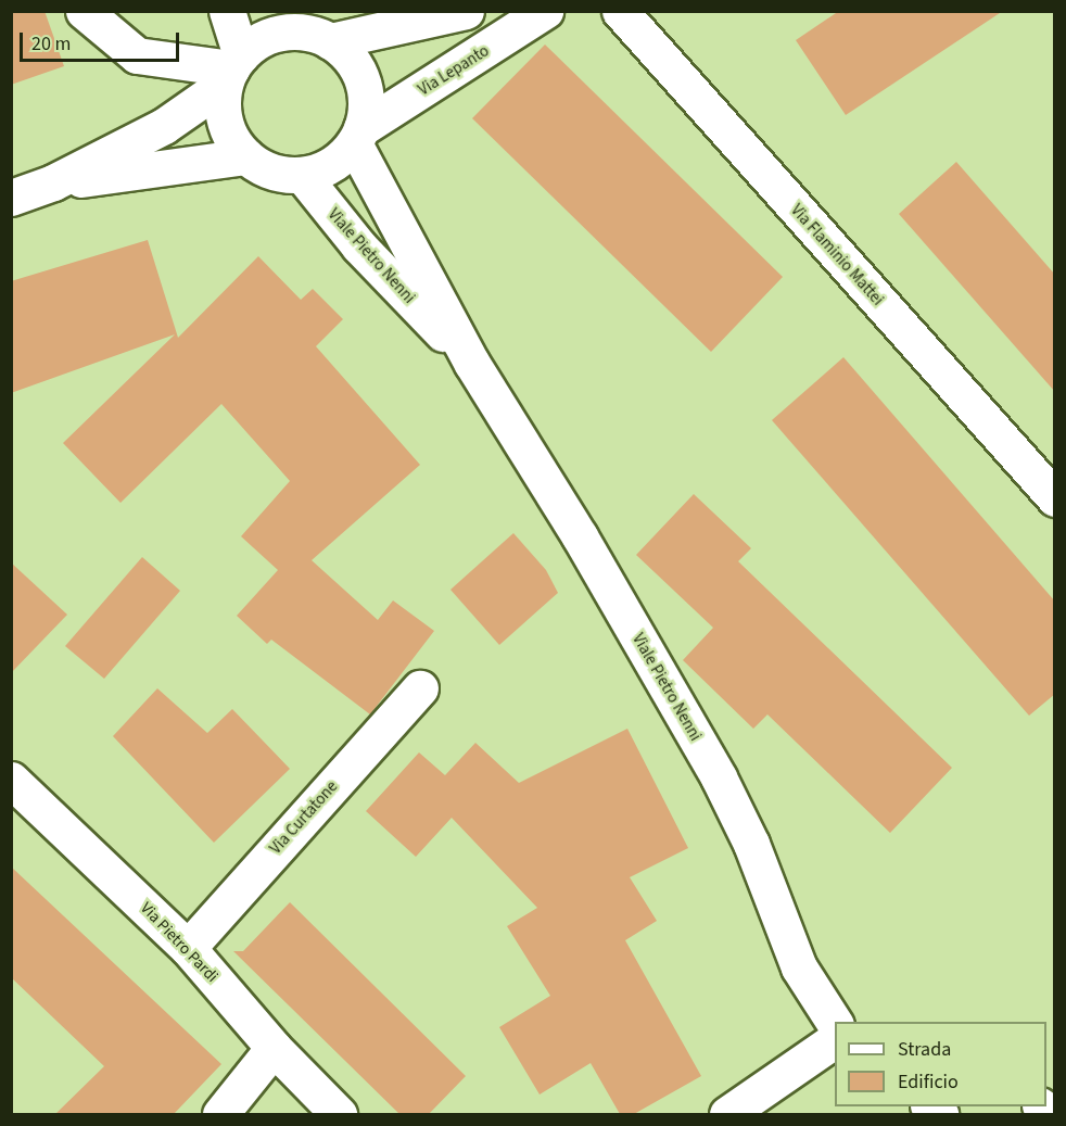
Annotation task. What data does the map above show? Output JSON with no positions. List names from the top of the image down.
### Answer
{
  "streets": {
    "street": [
      "Via Lepanto",
      "Via Flaminio Mattei",
      "Viale Pietro Nenni",
      "Via Curtatone",
      "Via Pietro Pardi"
    ]
  },
  "crossings": [
    ["Via Lepanto", "Viale Pietro Nenni"],
    ["Via Curtatone", "Via Pietro Pardi"]
  ],
  "legend": ["Strada", "Edificio"],
  "scale_bar": "20 m"
}
